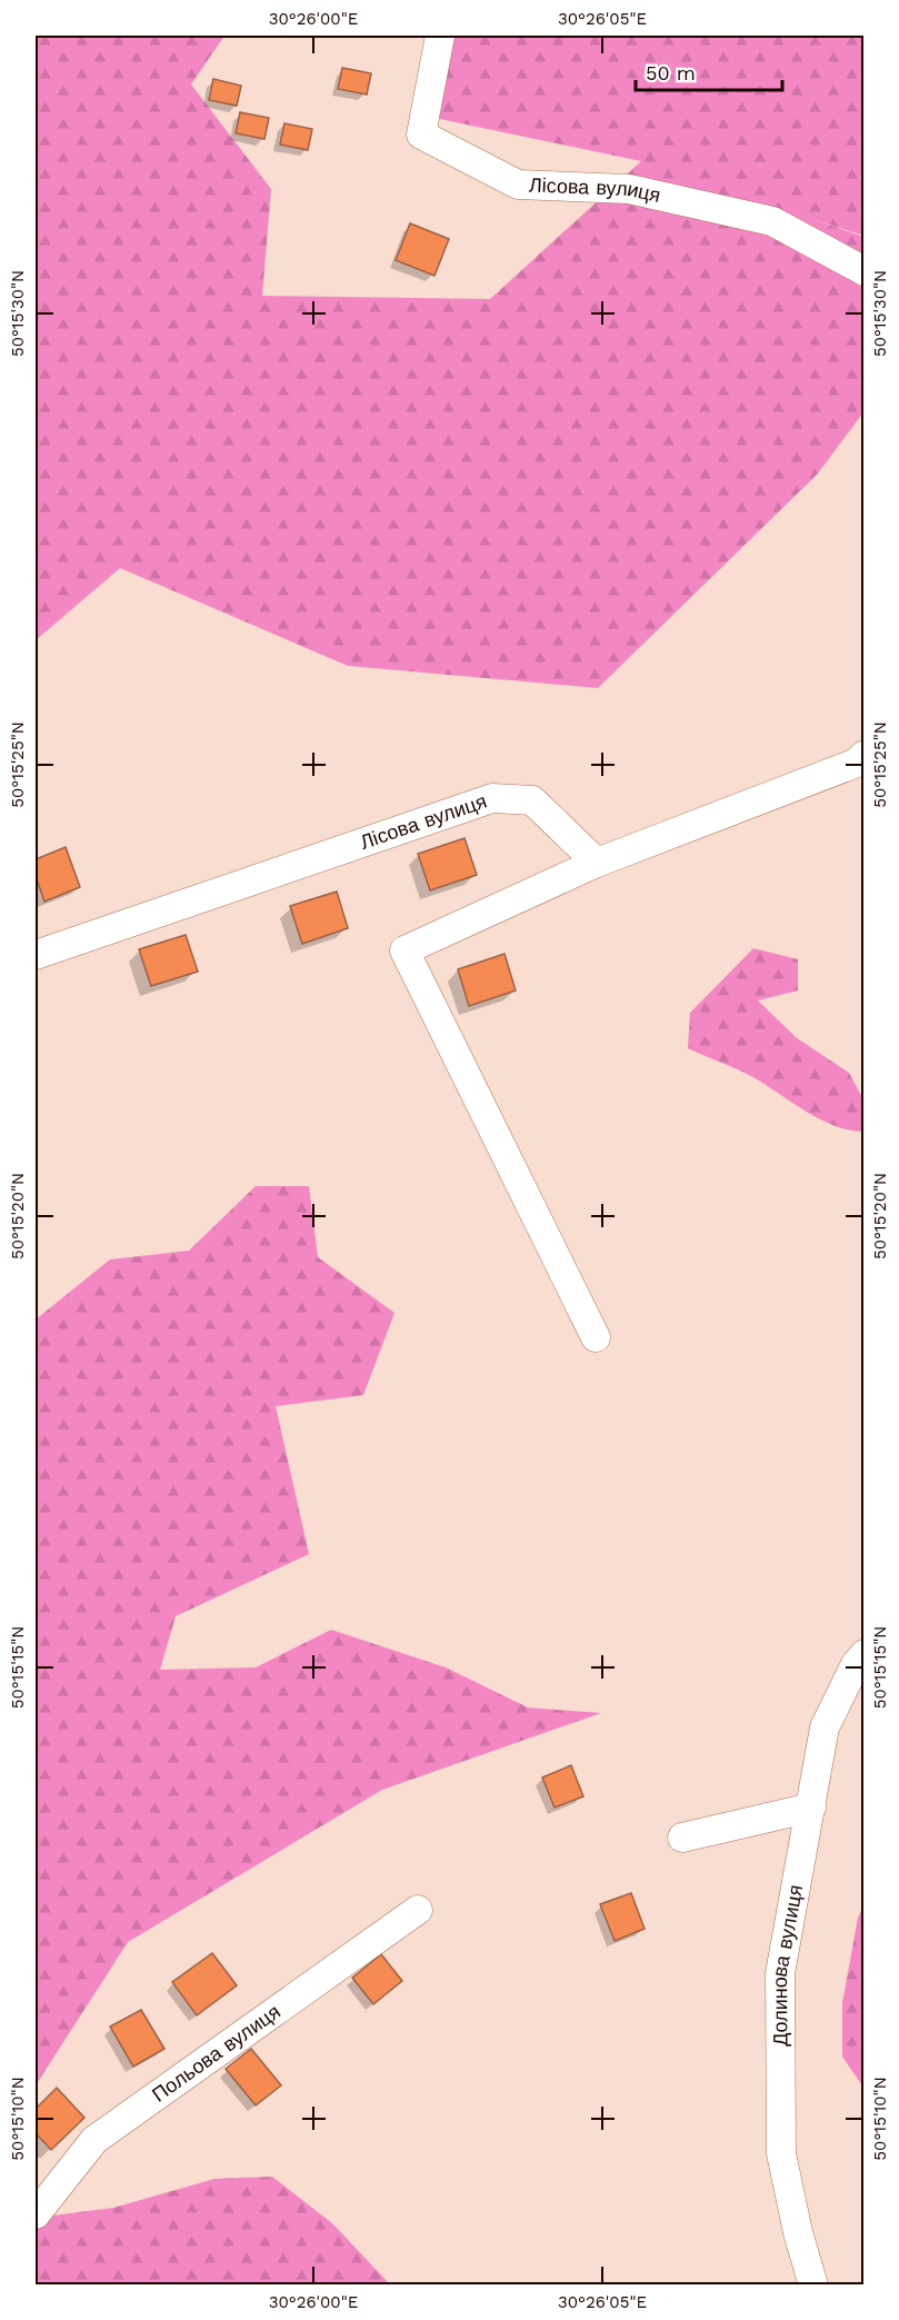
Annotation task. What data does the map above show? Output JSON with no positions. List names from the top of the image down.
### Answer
{
  "streets": {
    "street": ["Лісова вулиця", "Долинова вулиця", "Польова вулиця"]
  },
  "scale_bar": "50 m",
  "coordinates": [
    "30°26'00\"E",
    "30°26'05\"E",
    "50°15'30\"N",
    "50°15'25\"N",
    "50°15'20\"N",
    "50°15'15\"N",
    "50°15'10\"N"
  ]
}
